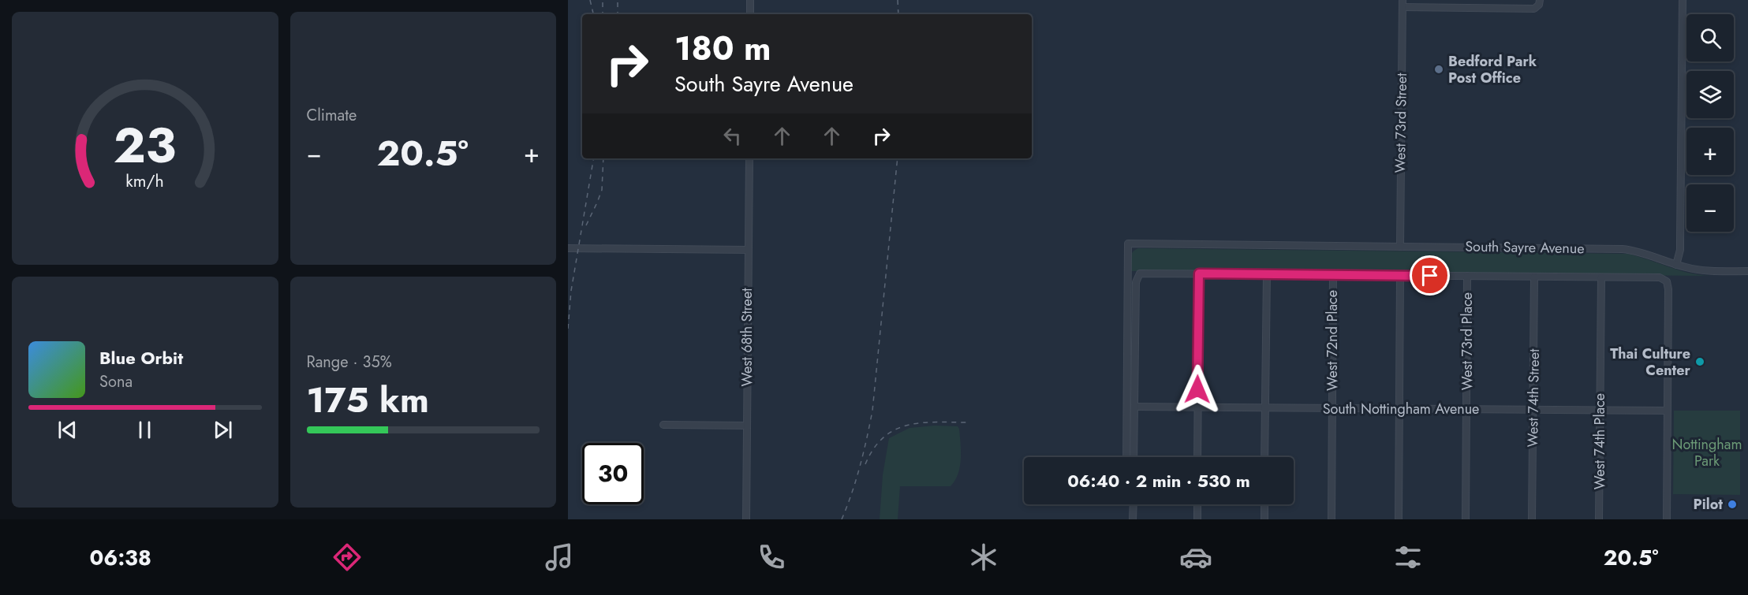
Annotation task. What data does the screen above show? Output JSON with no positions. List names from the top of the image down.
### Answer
{
  "streets": {
    "street": [
      "West 73rd Street",
      "South Sayre Avenue",
      "West 68th Street",
      "West 72nd Place",
      "West 73rd Place",
      "West 74th Street",
      "South Nottingham Avenue",
      "West 74th Place"
    ]
  },
  "crossings": [
    ["West 73rd Street", "South Sayre Avenue"],
    ["South Sayre Avenue", "West 72nd Place"],
    ["South Sayre Avenue", "West 73rd Place"],
    ["South Sayre Avenue", "West 74th Street"],
    ["South Sayre Avenue", "South Nottingham Avenue"],
    ["South Sayre Avenue", "West 74th Place"],
    ["West 72nd Place", "South Nottingham Avenue"],
    ["West 73rd Place", "South Nottingham Avenue"],
    ["West 74th Street", "South Nottingham Avenue"],
    ["South Nottingham Avenue", "West 74th Place"]
  ],
  "parks": ["Nottingham Park"],
  "places": ["Bedford Park Post Office", "Thai Culture Center", "Pilot"],
  "page": {
    "tile": [
      "Climate",
      ["Range · 35%", "175 km"]
    ],
    "map_buttons": ["+", "−"],
    "turn": ["180 m", "South Sayre Avenue"],
    "heat": ["−", "20.5°", "+"],
    "song": ["Blue Orbit", "Sona"],
    "limit": "30",
    "trip": "06:40 · 2 min · 530 m",
    "tabs": ["06:38", "20.5°"],
    "gauge": ["23", "km/h"]
  }
}
